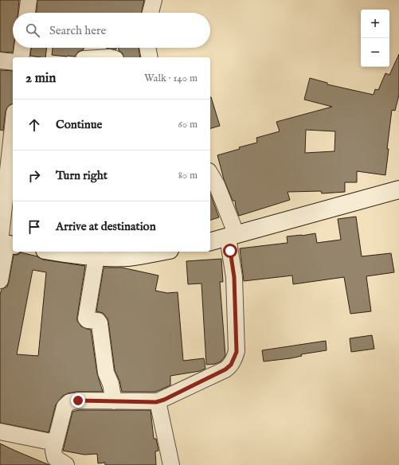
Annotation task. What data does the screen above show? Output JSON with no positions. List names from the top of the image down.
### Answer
{
  "page": {
    "map_buttons": ["+", "−"],
    "search": "Search here",
    "heading": ["2 min", "Walk · 140 m"],
    "list": [
      ["Continue", "60 m"],
      ["Turn right", "80 m"],
      "Arrive at destination"
    ]
  }
}
